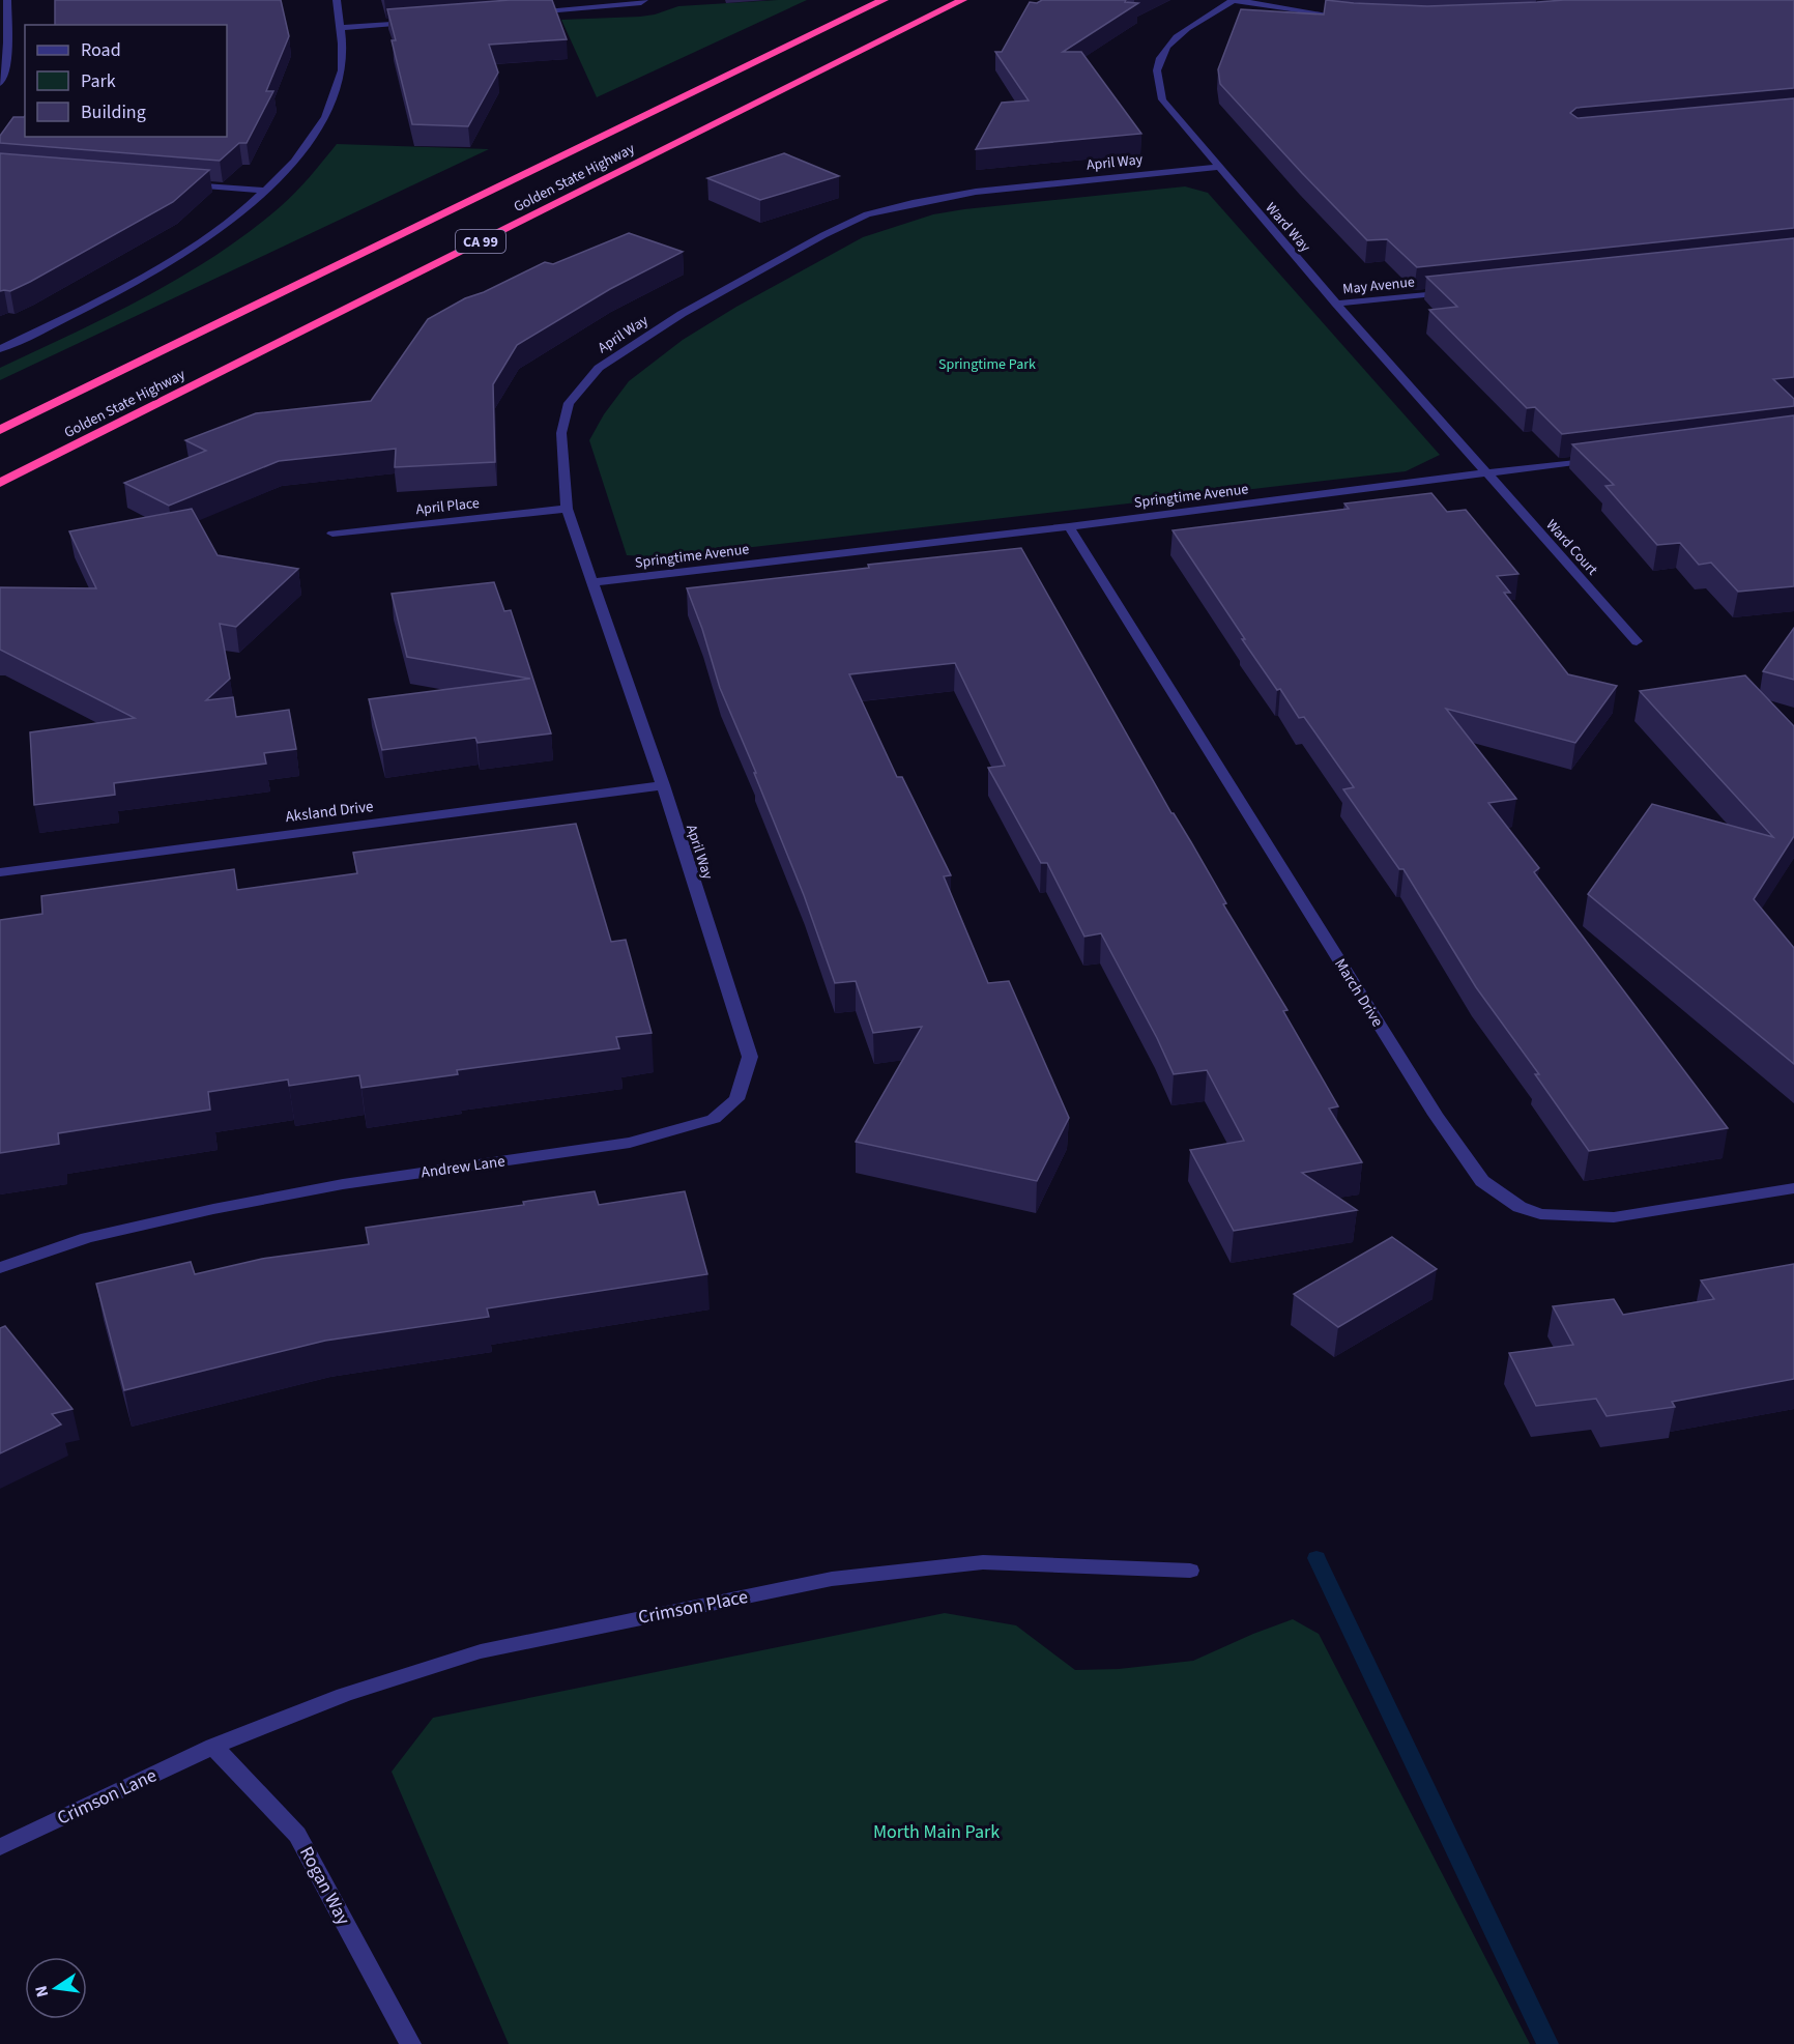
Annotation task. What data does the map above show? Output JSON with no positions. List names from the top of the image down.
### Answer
{
  "streets": {
    "highway": ["Golden State Highway", "CA 99"],
    "street": [
      "April Way",
      "Ward Way",
      "May Avenue",
      "Springtime Avenue",
      "April Place",
      "Ward Court",
      "Aksland Drive",
      "March Drive",
      "Andrew Lane",
      "Crimson Place",
      "Crimson Lane",
      "Rogan Way"
    ]
  },
  "crossings": [
    ["April Way", "Ward Way"],
    ["April Way", "Springtime Avenue"],
    ["April Way", "April Place"],
    ["April Way", "Aksland Drive"],
    ["April Way", "Andrew Lane"],
    ["Ward Way", "May Avenue"],
    ["Ward Way", "Springtime Avenue"],
    ["Ward Way", "Ward Court"],
    ["Springtime Avenue", "Ward Court"],
    ["Springtime Avenue", "March Drive"],
    ["Crimson Place", "Crimson Lane"],
    ["Crimson Place", "Rogan Way"],
    ["Crimson Lane", "Rogan Way"]
  ],
  "parks": ["Springtime Park", "Morth Main Park"],
  "legend": ["Road", "Park", "Building"],
  "north": "left"
}
